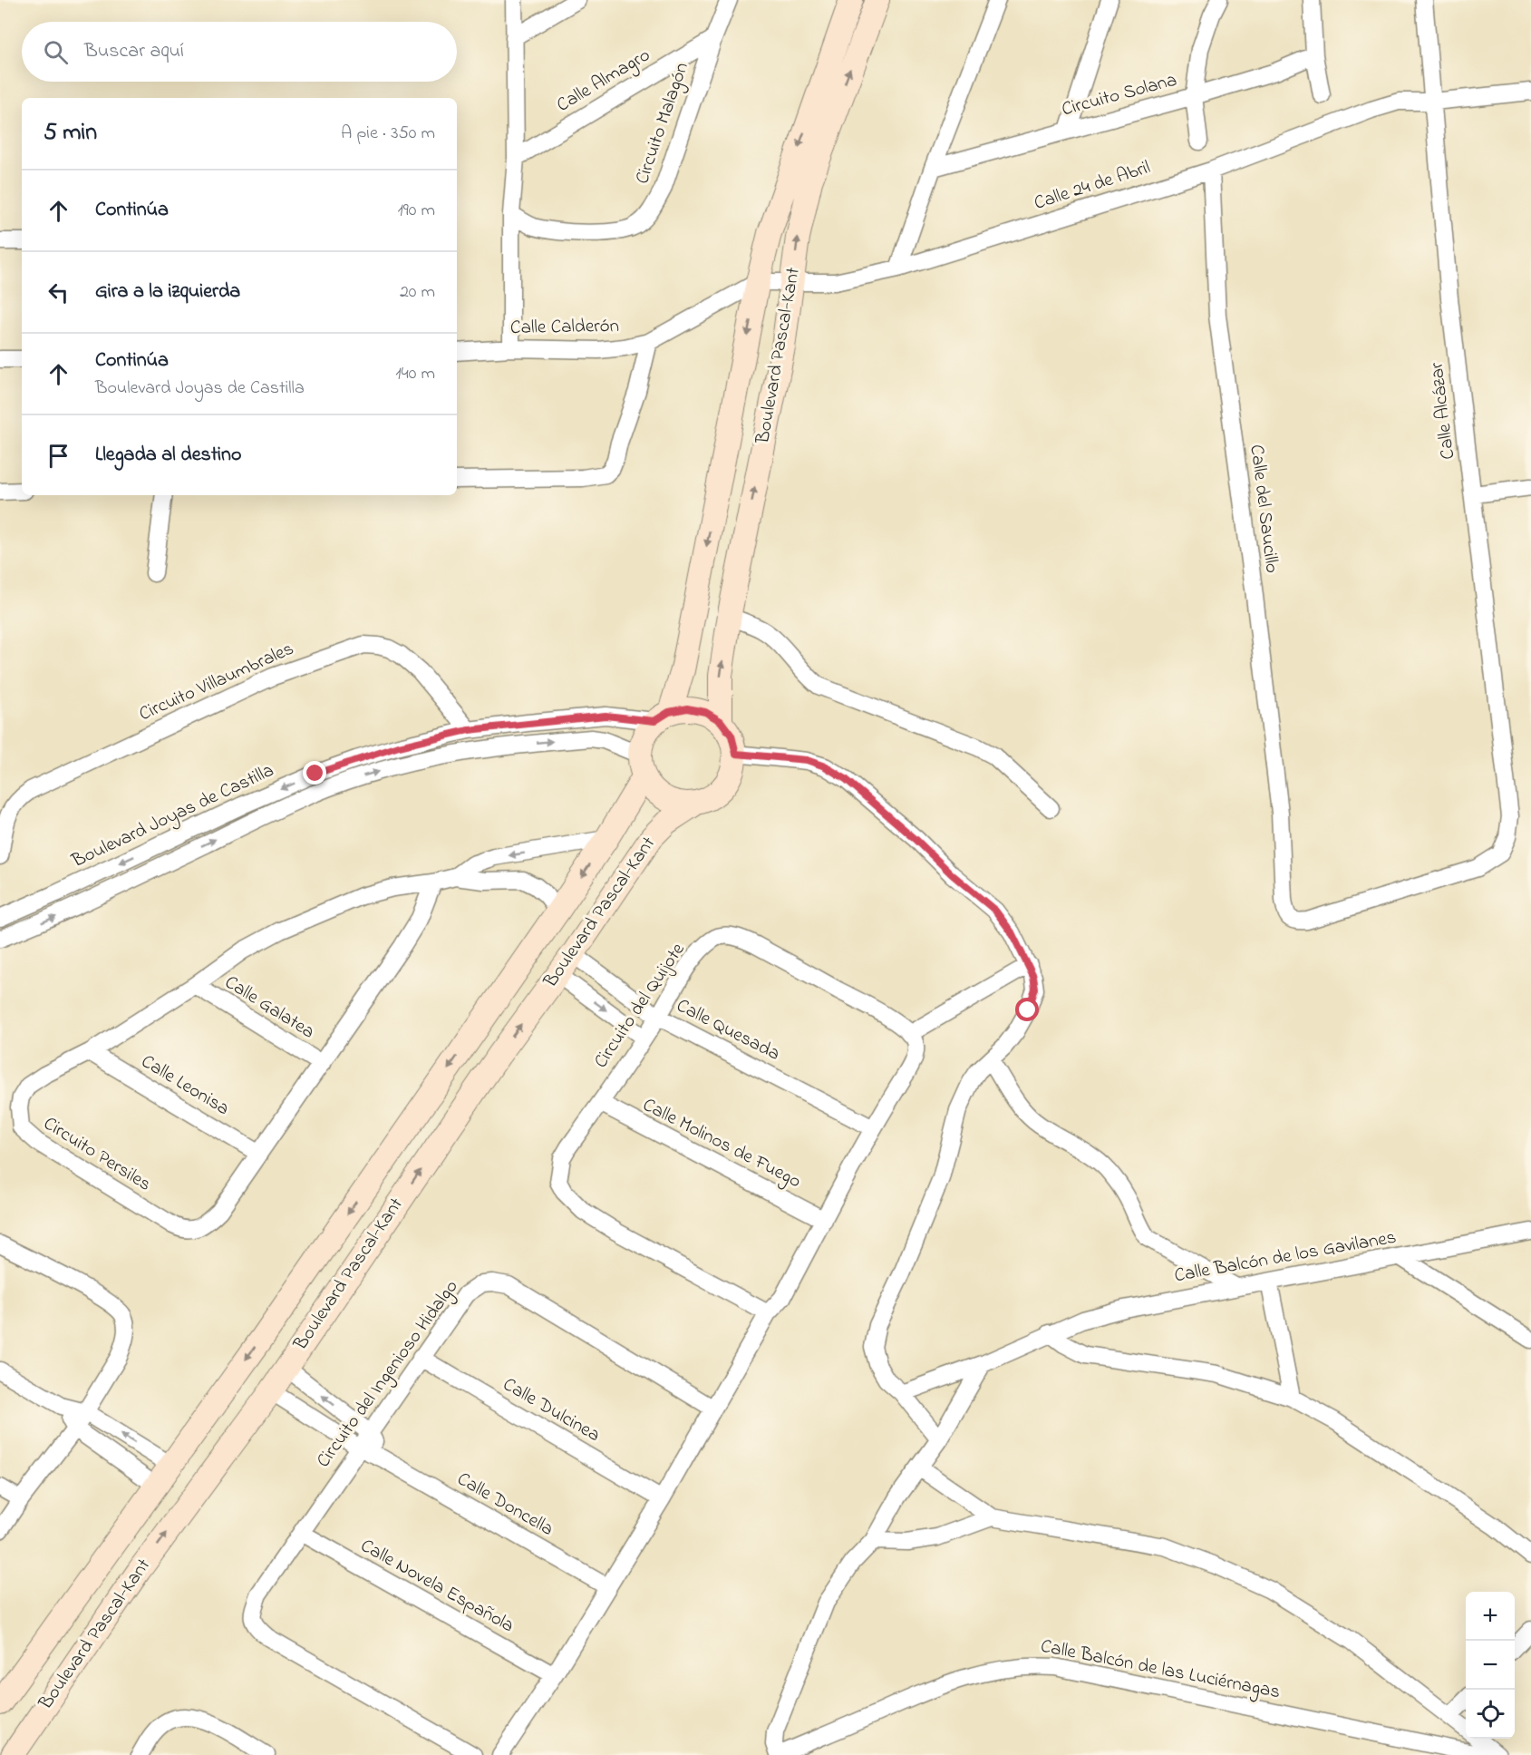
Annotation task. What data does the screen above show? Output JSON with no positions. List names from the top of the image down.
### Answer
{
  "streets": {
    "street": [
      "Calle Almagro",
      "Circuito Solana",
      "Circuito Malagón",
      "Calle 24 de Abril",
      "Calle Calderón",
      "Boulevard Pascal-Kant",
      "Calle Alcázar",
      "Calle del Saucillo",
      "Circuito Villaumbrales",
      "Boulevard Joyas de Castilla",
      "Circuito del Quijote",
      "Calle Galatea",
      "Calle Quesada",
      "Calle Leonisa",
      "Calle Molinos de Fuego",
      "Circuito Persiles",
      "Calle Balcón de los Gavilanes",
      "Circuito del Ingenioso Hidalgo",
      "Calle Dulcinea",
      "Calle Doncella",
      "Calle Novela Española",
      "Calle Balcón de las Luciérnagas"
    ]
  },
  "crossings": [
    ["Calle Almagro", "Circuito Malagón"],
    ["Calle 24 de Abril", "Calle Calderón"],
    ["Calle 24 de Abril", "Boulevard Pascal-Kant"],
    ["Calle 24 de Abril", "Calle Alcázar"],
    ["Calle 24 de Abril", "Calle del Saucillo"],
    ["Calle Calderón", "Boulevard Pascal-Kant"],
    ["Boulevard Pascal-Kant", "Boulevard Joyas de Castilla"],
    ["Boulevard Pascal-Kant", "Calle Quesada"],
    ["Boulevard Pascal-Kant", "Circuito Persiles"],
    ["Boulevard Pascal-Kant", "Calle Doncella"],
    ["Calle Alcázar", "Calle del Saucillo"],
    ["Circuito Villaumbrales", "Boulevard Joyas de Castilla"],
    ["Circuito del Quijote", "Calle Quesada"],
    ["Circuito del Quijote", "Calle Molinos de Fuego"],
    ["Calle Galatea", "Circuito Persiles"],
    ["Calle Leonisa", "Circuito Persiles"],
    ["Circuito del Ingenioso Hidalgo", "Calle Dulcinea"],
    ["Circuito del Ingenioso Hidalgo", "Calle Doncella"],
    ["Circuito del Ingenioso Hidalgo", "Calle Novela Española"]
  ],
  "page": {
    "search": "Buscar aquí",
    "heading": ["5 min", "A pie · 350 m"],
    "list": [
      ["Continúa", "190 m"],
      ["Gira a la izquierda", "20 m"],
      ["Continúa", "Boulevard Joyas de Castilla", "140 m"],
      "Llegada al destino"
    ],
    "map_buttons": ["+", "−"]
  }
}
